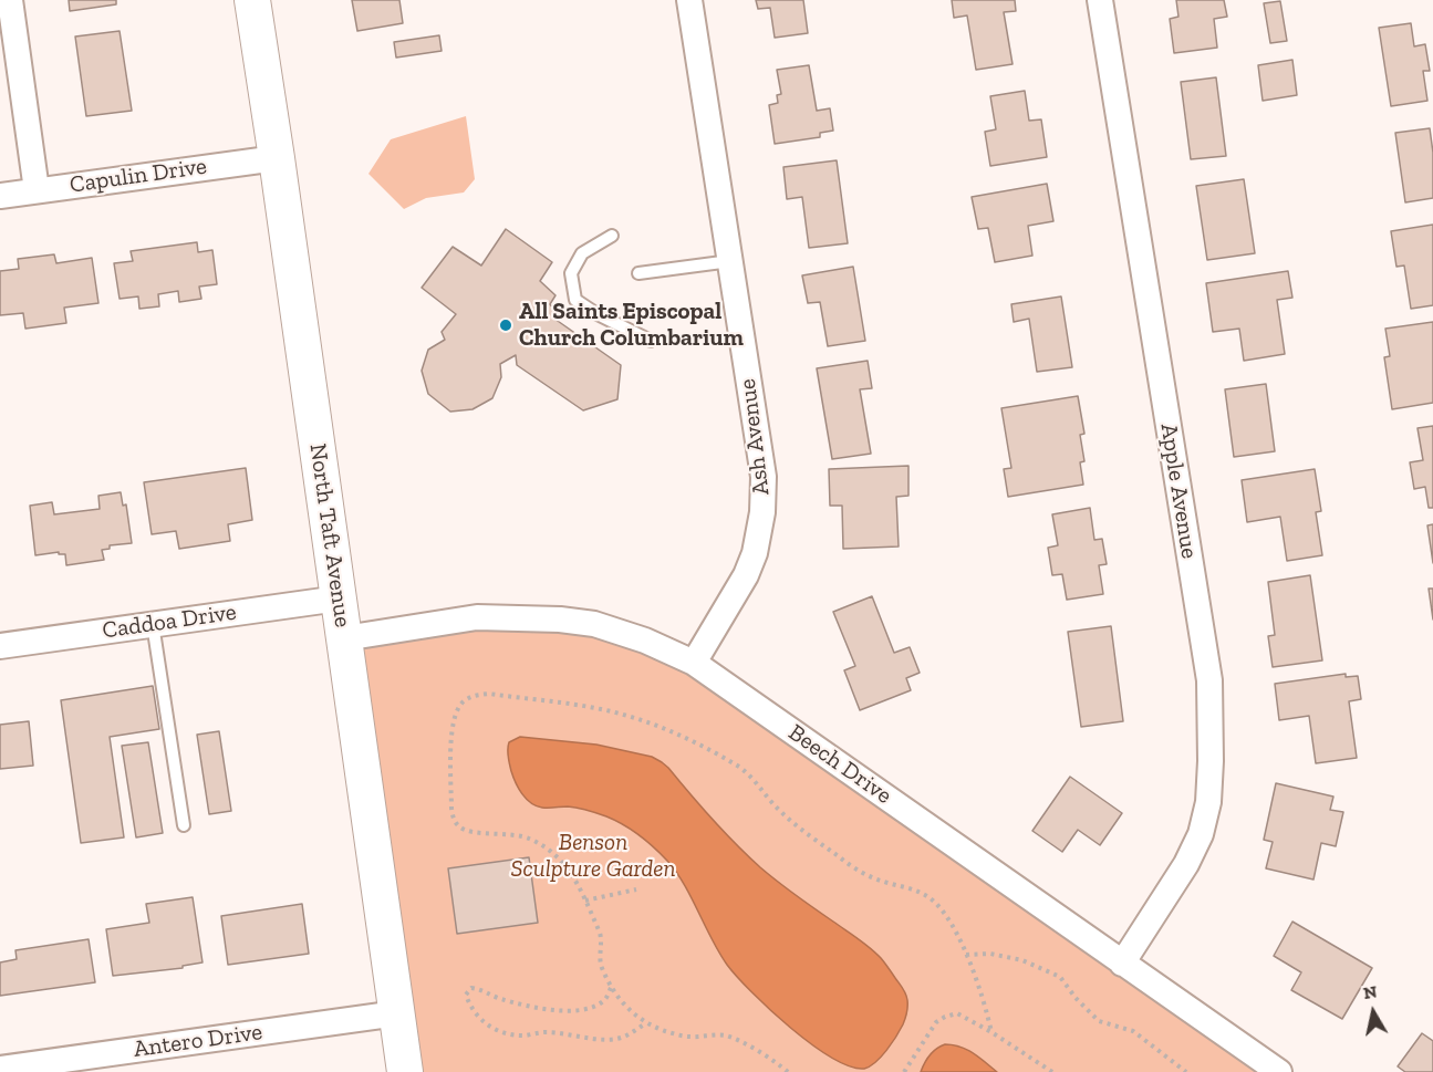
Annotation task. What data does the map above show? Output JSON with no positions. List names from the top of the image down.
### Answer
{
  "streets": {
    "main road": ["North Taft Avenue"],
    "street": [
      "Capulin Drive",
      "Ash Avenue",
      "Apple Avenue",
      "Caddoa Drive",
      "Beech Drive",
      "Antero Drive"
    ]
  },
  "crossings": [
    ["Capulin Drive", "North Taft Avenue"],
    ["Ash Avenue", "Beech Drive"],
    ["Apple Avenue", "Beech Drive"],
    ["North Taft Avenue", "Caddoa Drive"],
    ["North Taft Avenue", "Beech Drive"],
    ["North Taft Avenue", "Antero Drive"]
  ],
  "parks": ["Benson Sculpture Garden"],
  "places": ["All Saints Episcopal Church Columbarium"],
  "north": "top"
}
